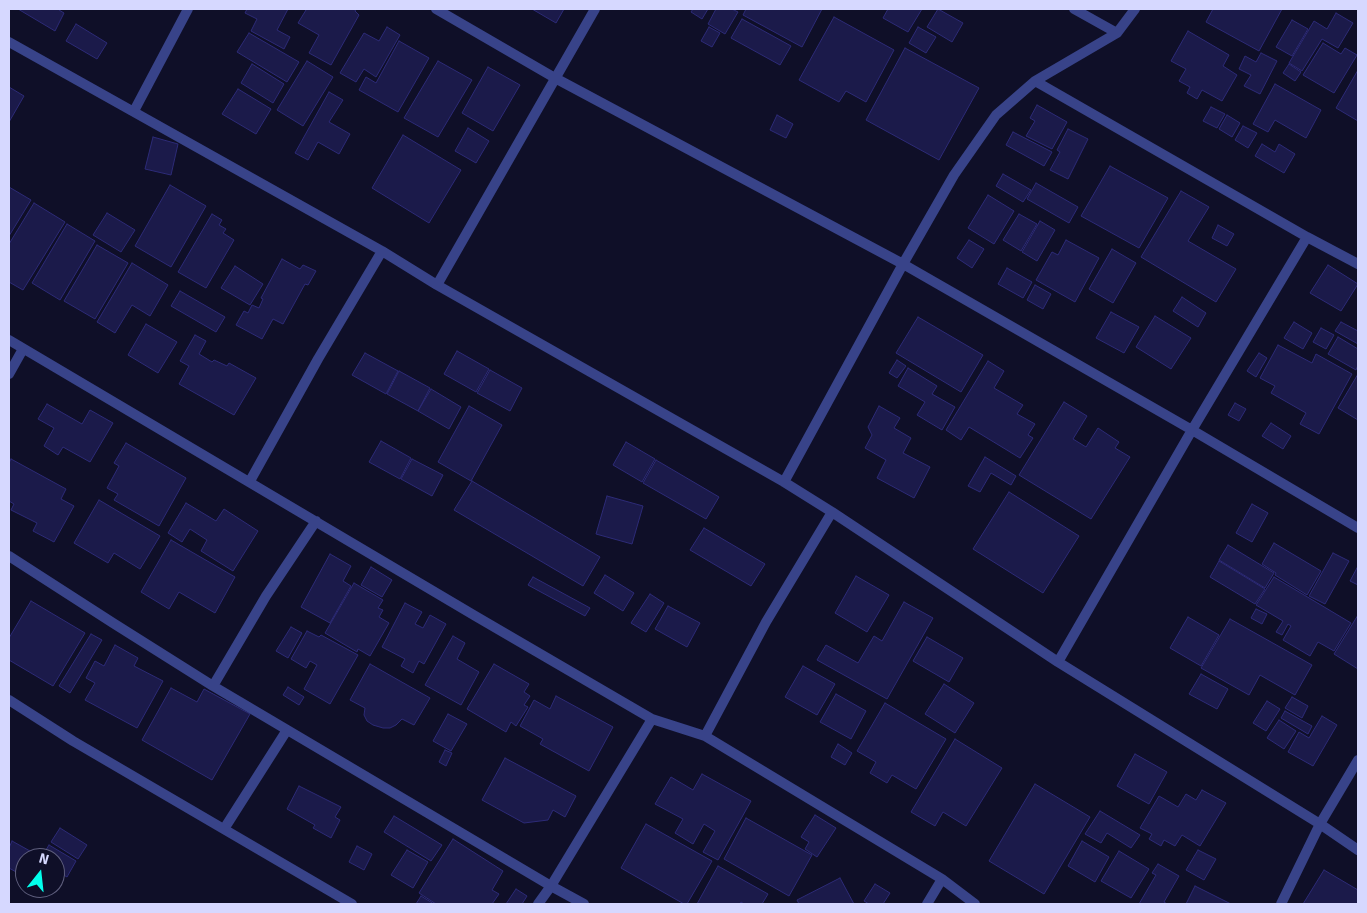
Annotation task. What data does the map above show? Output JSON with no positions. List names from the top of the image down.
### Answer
{
  "north": "top"
}
